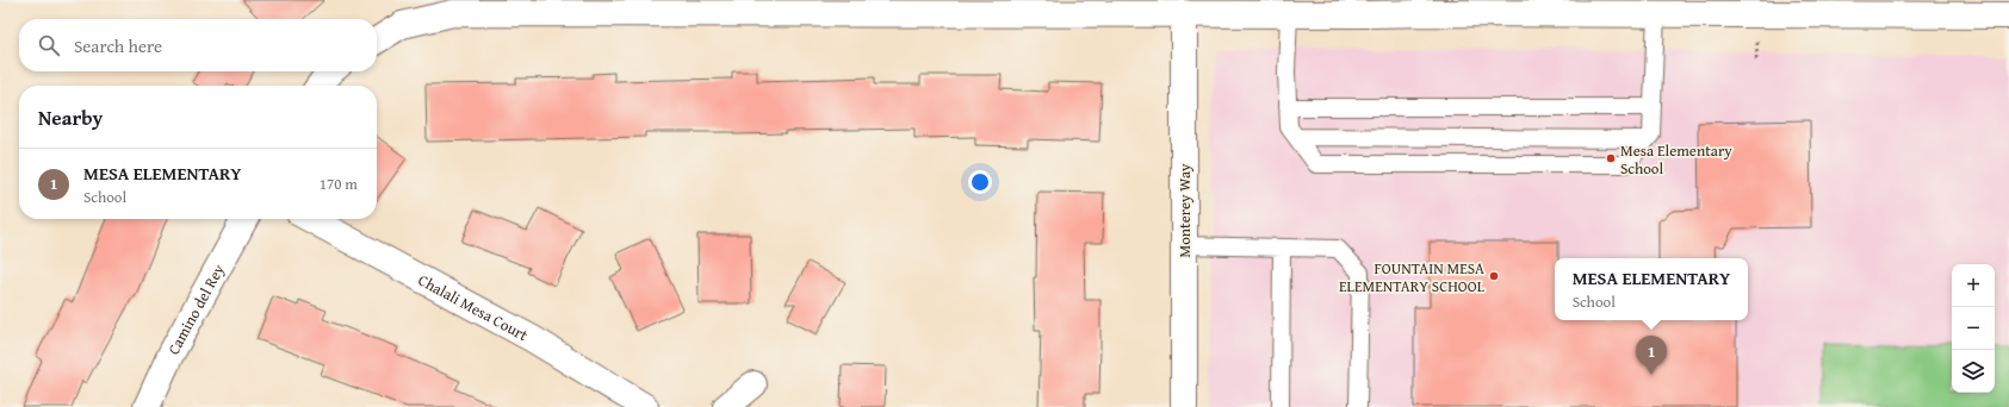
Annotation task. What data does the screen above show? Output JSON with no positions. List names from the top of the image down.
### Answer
{
  "streets": {
    "street": ["Monterey Way", "Chalali Mesa Court", "Camino del Rey"]
  },
  "places": ["Mesa Elementary School", "FOUNTAIN MESA ELEMENTARY SCHOOL"],
  "page": {
    "search": "Search here",
    "heading": "Nearby",
    "list": [
      {
        "mark": "1",
        "name": "MESA ELEMENTARY",
        "note": "School",
        "value": "170 m"
      }
    ],
    "popup": ["MESA ELEMENTARY", "School"],
    "map_buttons": ["+", "−"],
    "pins": "1"
  }
}
